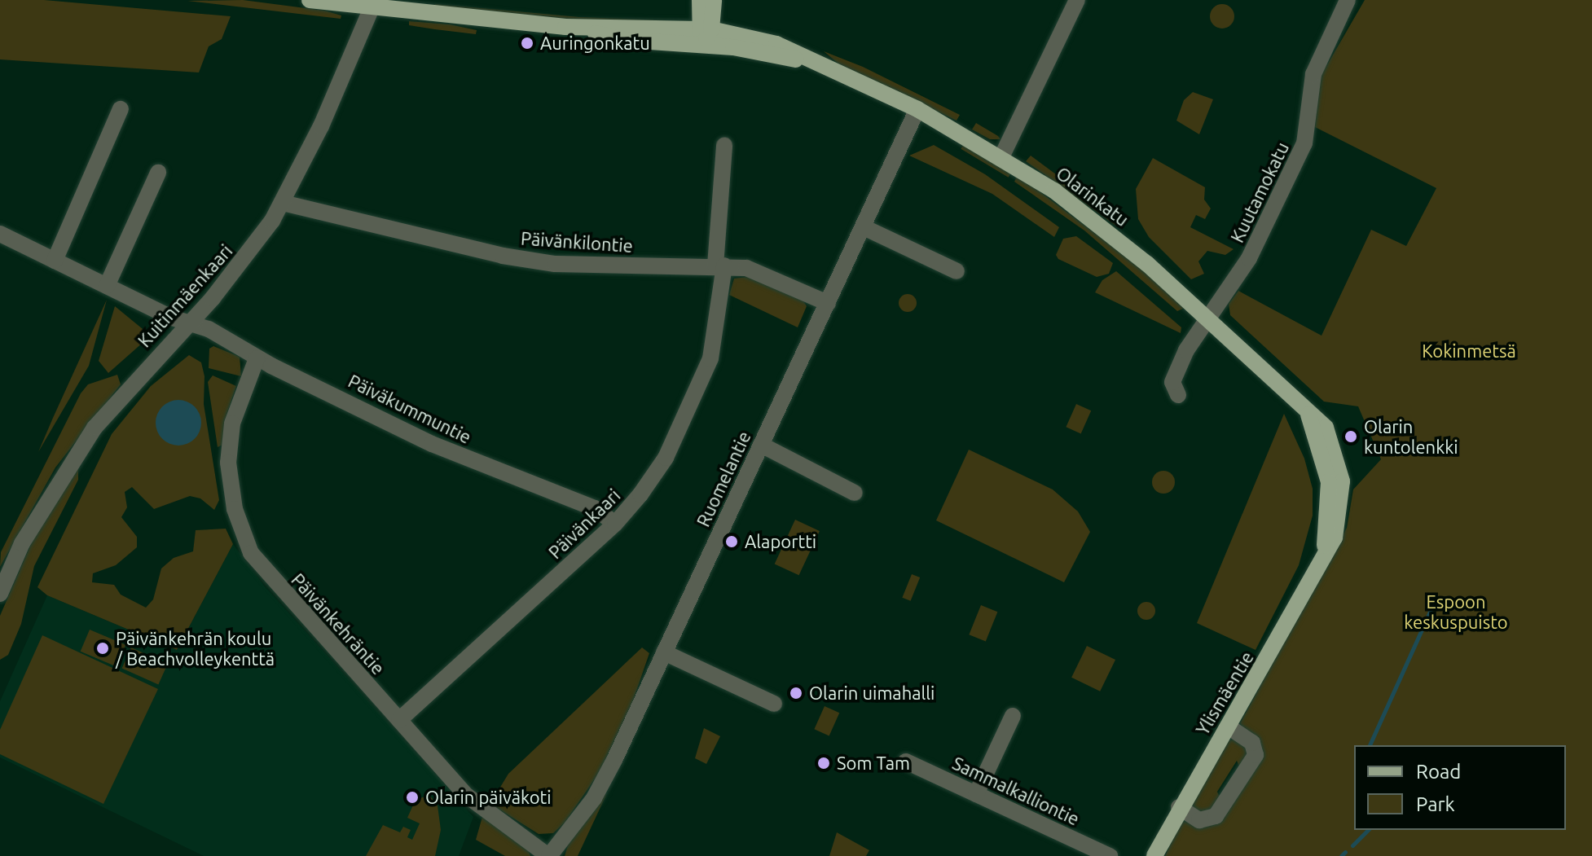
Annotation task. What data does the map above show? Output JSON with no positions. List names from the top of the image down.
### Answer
{
  "streets": {
    "main road": ["Olarinkatu", "Ylismäentie"],
    "street": [
      "Kuutamokatu",
      "Päivänkilontie",
      "Kuitinmäenkaari",
      "Päiväkummuntie",
      "Ruomelantie",
      "Päivänkaari",
      "Päivänkehräntie",
      "Sammalkalliontie"
    ]
  },
  "crossings": [
    ["Kuutamokatu", "Olarinkatu"],
    ["Olarinkatu", "Kuitinmäenkaari"],
    ["Olarinkatu", "Ruomelantie"],
    ["Olarinkatu", "Ylismäentie"],
    ["Päivänkilontie", "Kuitinmäenkaari"],
    ["Päivänkilontie", "Ruomelantie"],
    ["Päivänkilontie", "Päivänkaari"],
    ["Kuitinmäenkaari", "Päiväkummuntie"],
    ["Päiväkummuntie", "Päivänkaari"],
    ["Päiväkummuntie", "Päivänkehräntie"],
    ["Ruomelantie", "Päivänkehräntie"],
    ["Päivänkaari", "Päivänkehräntie"]
  ],
  "parks": ["Kokinmetsä", "Espoon keskuspuisto"],
  "places": [
    "Auringonkatu",
    "Olarin kuntolenkki",
    "Alaportti",
    "Päivänkehrän koulu / Beachvolleykenttä",
    "Olarin uimahalli",
    "Som Tam",
    "Olarin päiväkoti"
  ],
  "legend": ["Road", "Park"]
}
